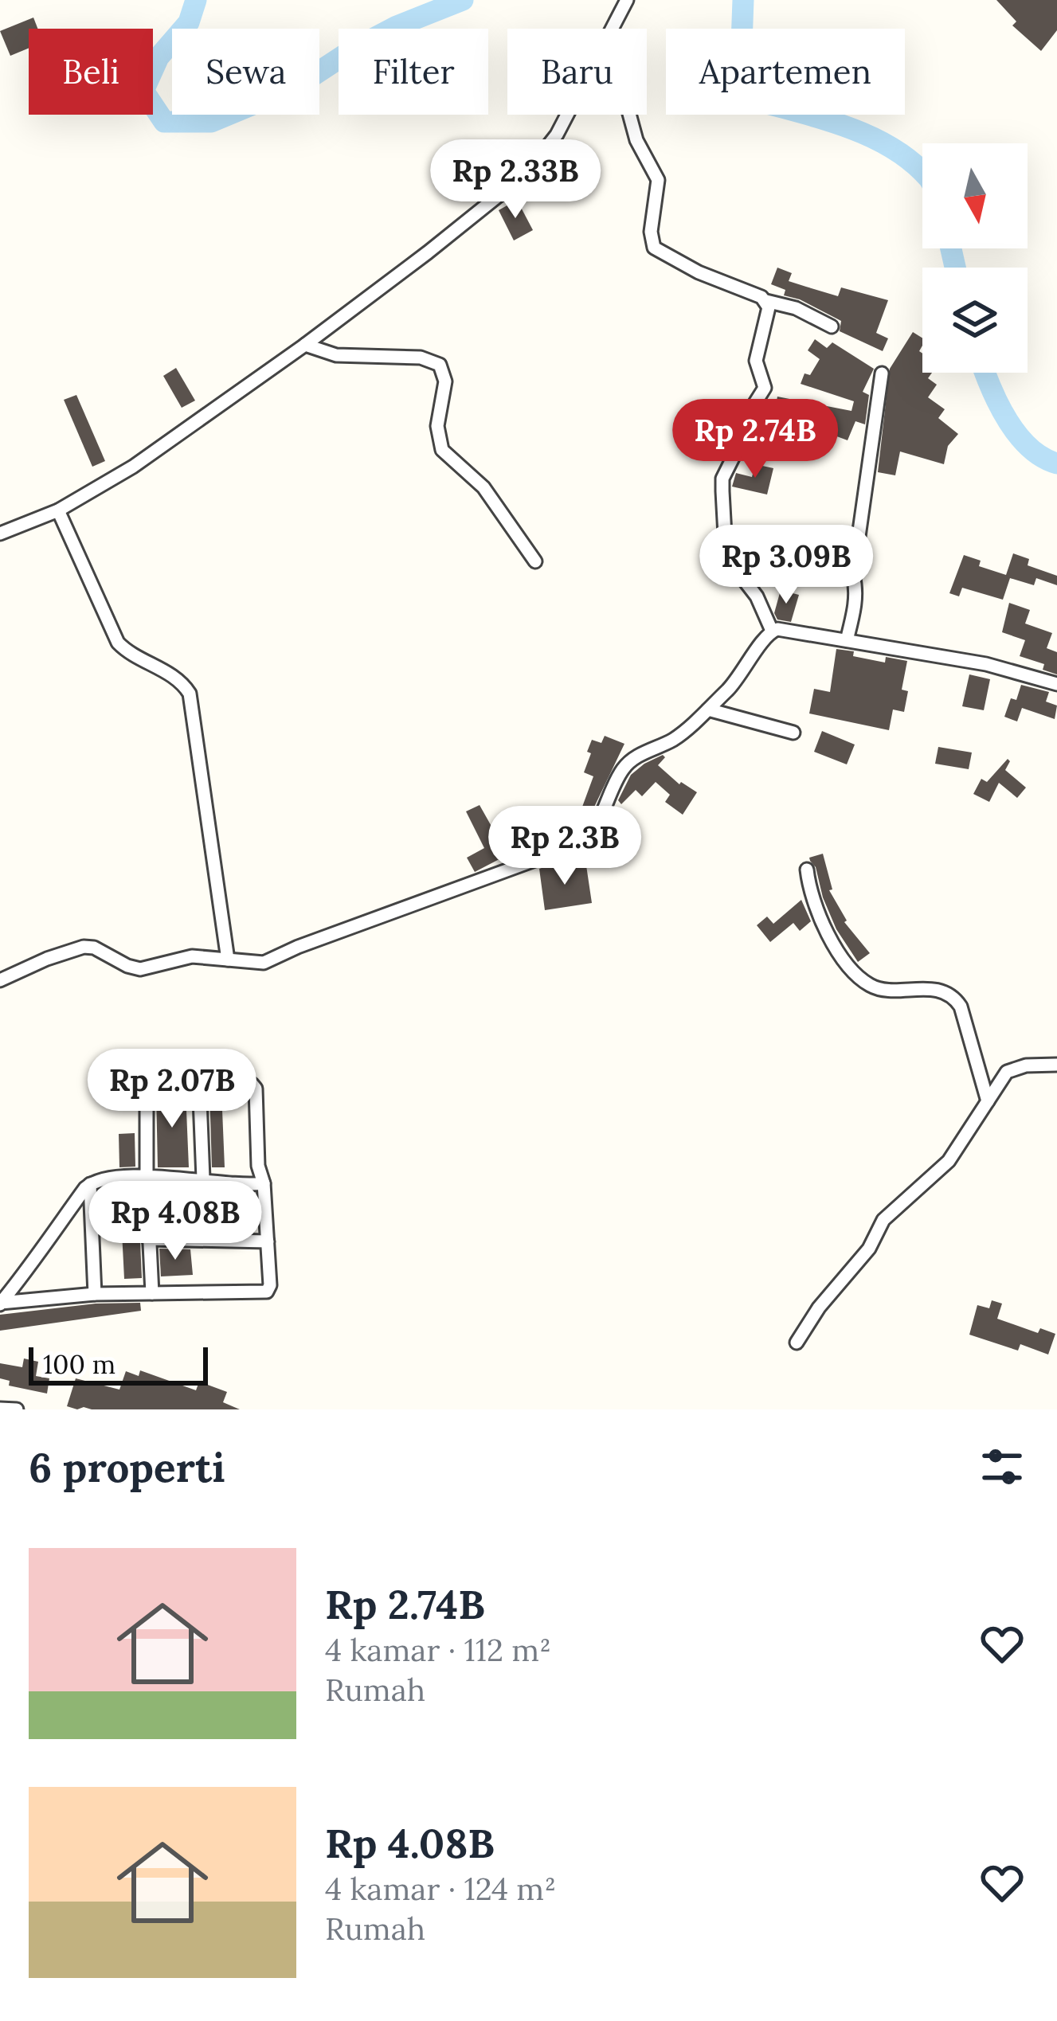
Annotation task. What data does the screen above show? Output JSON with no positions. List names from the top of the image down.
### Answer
{
  "scale_bar": "100 m",
  "north": "bottom",
  "page": {
    "chip": [
      "Beli",
      "Sewa",
      "Filter",
      "Baru",
      "Apartemen"
    ],
    "price": [
      "Rp 2.33B",
      "Rp 2.74B",
      "Rp 3.09B",
      "Rp 2.3B",
      "Rp 2.07B",
      "Rp 4.08B"
    ],
    "scale": "100 m",
    "heading": "6 properti",
    "list": [
      {
        "name": "Rp 2.74B",
        "note": "4 kamar · 112 m² · Rumah"
      },
      {
        "name": "Rp 4.08B",
        "note": "4 kamar · 124 m² · Rumah"
      }
    ]
  }
}
